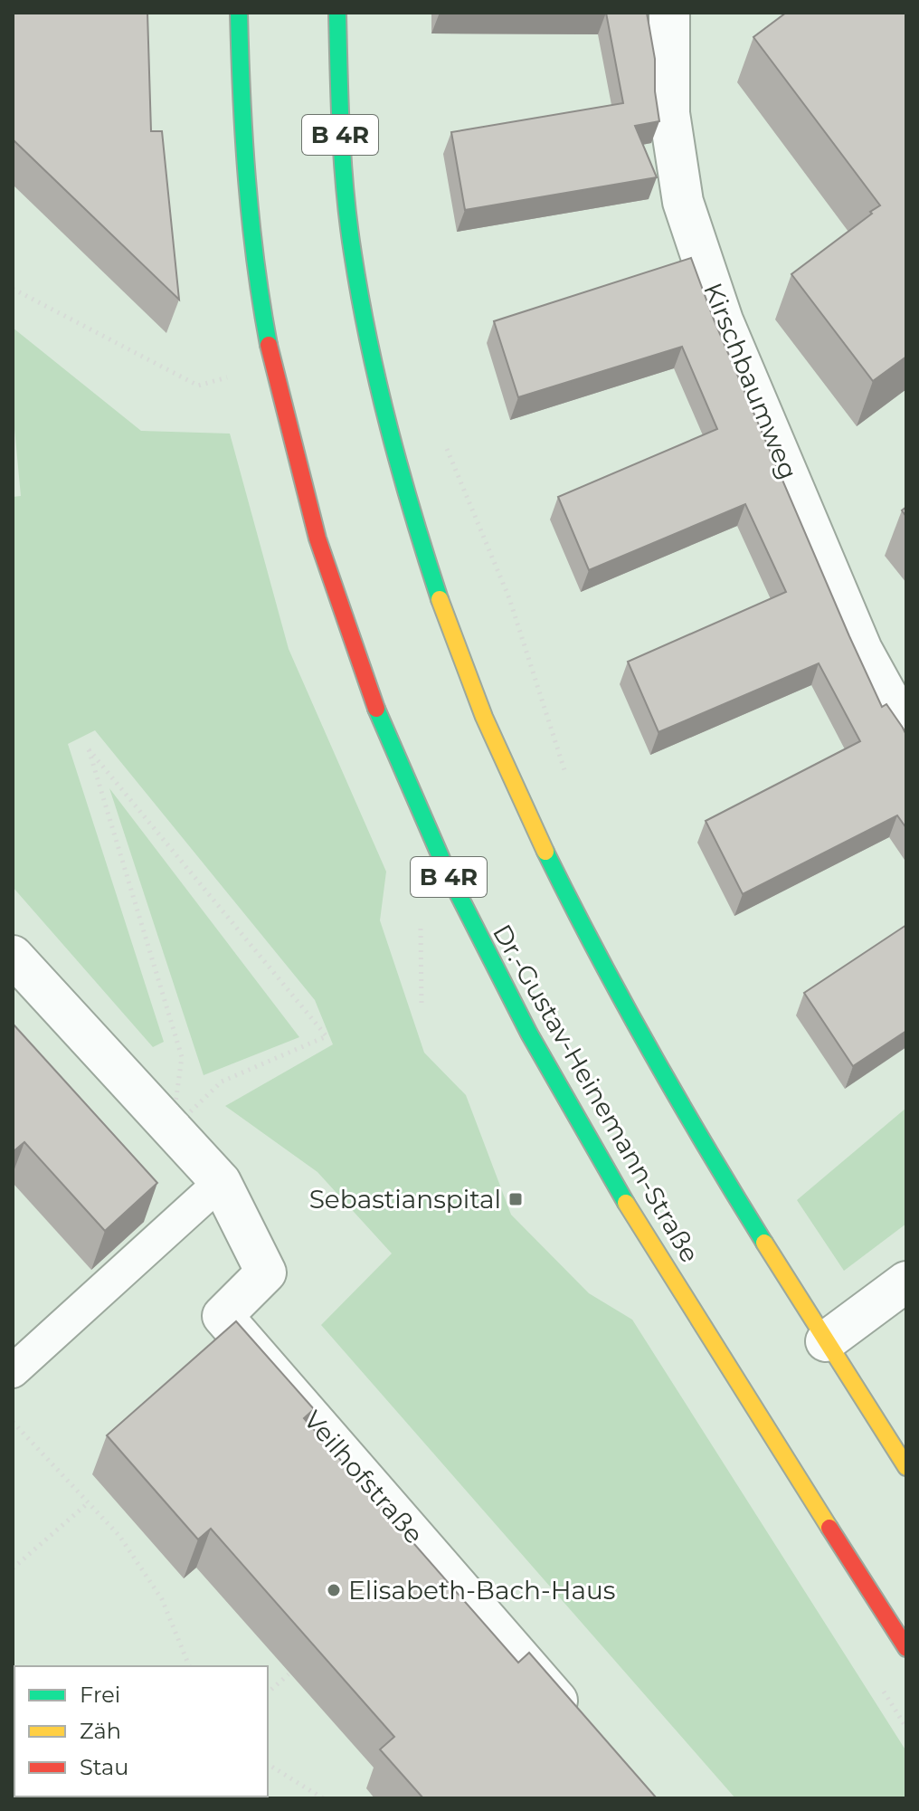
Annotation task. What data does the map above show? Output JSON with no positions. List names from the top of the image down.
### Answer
{
  "streets": {
    "main road": ["B 4R", "Dr.-Gustav-Heinemann-Straße"],
    "street": ["Kirschbaumweg", "Veilhofstraße"]
  },
  "places": {
    "transit": ["Sebastianspital"],
    "other": ["Elisabeth-Bach-Haus"]
  },
  "legend": ["Frei", "Zäh", "Stau"]
}
